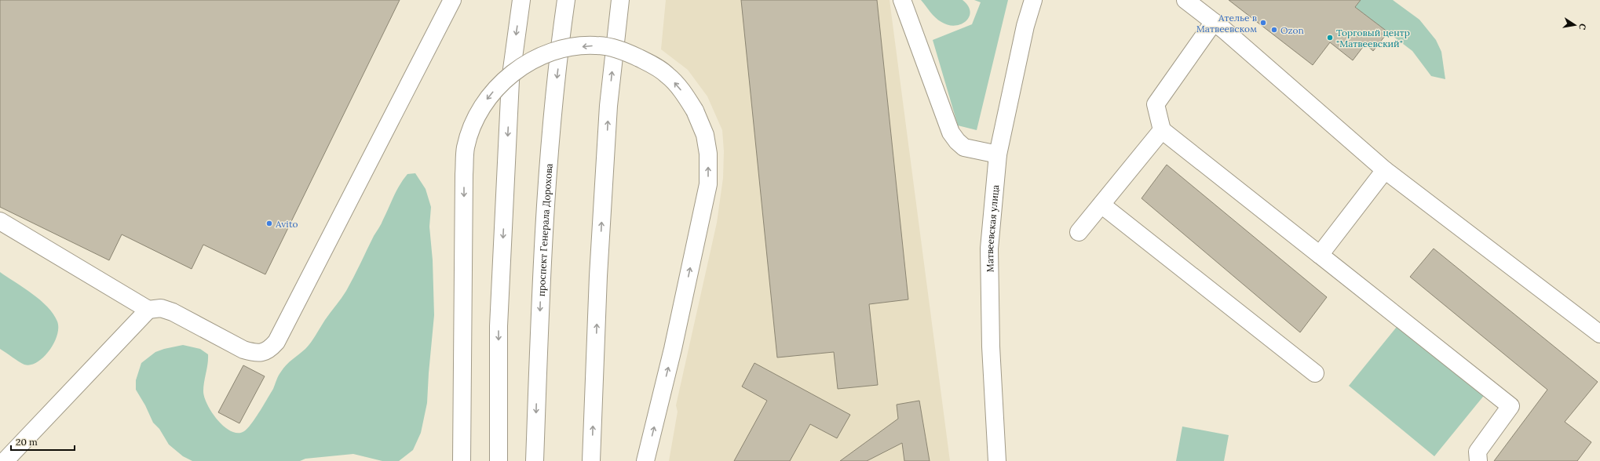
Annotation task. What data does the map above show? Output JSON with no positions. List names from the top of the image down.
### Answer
{
  "streets": {
    "street": ["Матвеевская улица", "проспект Генерала Дорохова"]
  },
  "places": [
    "Ателье в Матвеевском",
    "Ozon",
    "Торговый центр \"Матвеевский\"",
    "Avito"
  ],
  "scale_bar": "20 m",
  "north": "right"
}
